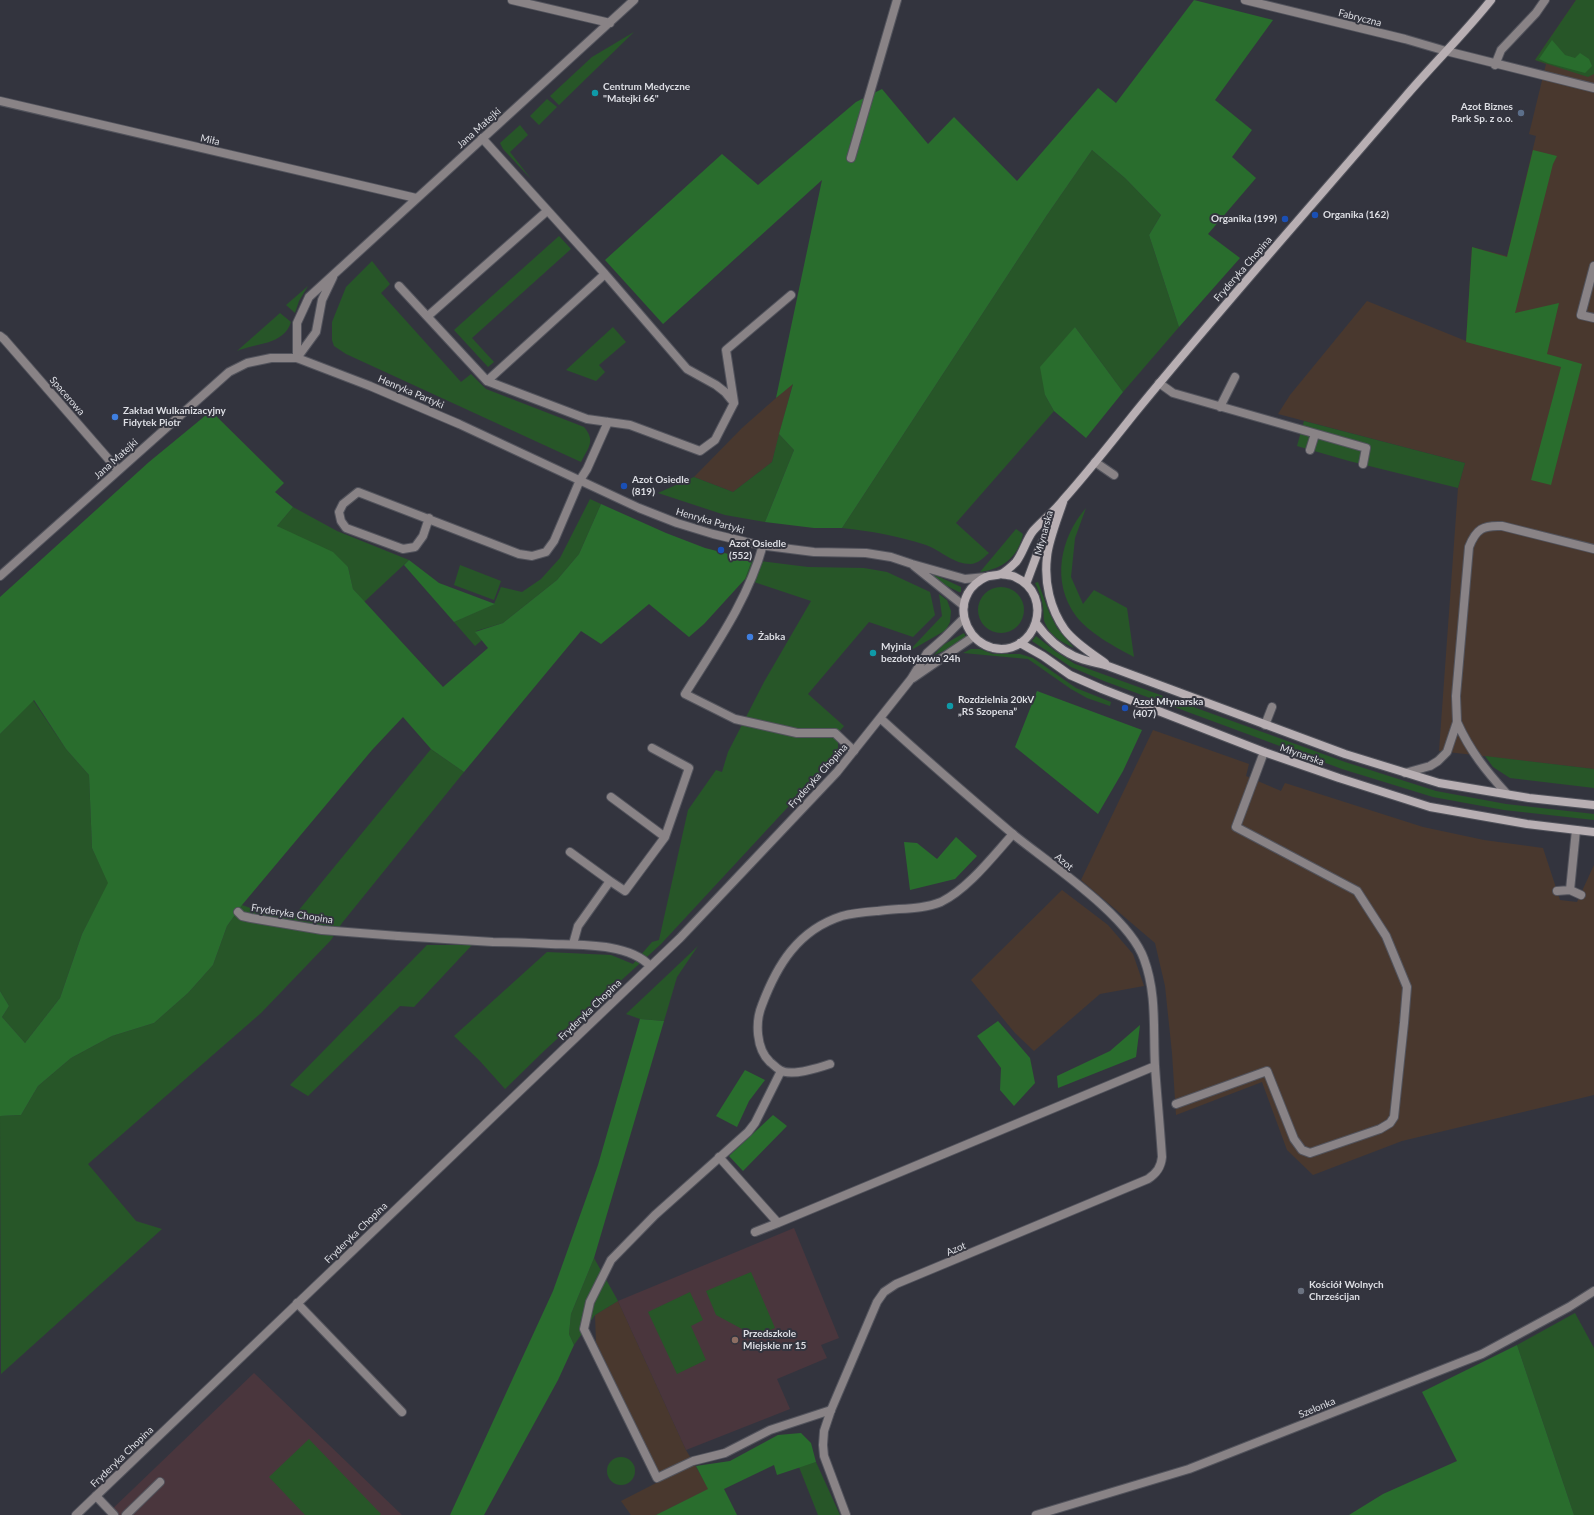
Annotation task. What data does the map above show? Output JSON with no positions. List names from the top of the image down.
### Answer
{
  "streets": {
    "main road": ["Fryderyka Chopina", "Młynarska"],
    "street": [
      "Fabryczna",
      "Jana Matejki",
      "Miła",
      "Henryka Partyki",
      "Spacerowa",
      "Azot",
      "Szelonka"
    ]
  },
  "crossings": [
    ["Fabryczna", "Fryderyka Chopina"],
    ["Jana Matejki", "Miła"],
    ["Jana Matejki", "Henryka Partyki"],
    ["Jana Matejki", "Spacerowa"],
    ["Fryderyka Chopina", "Henryka Partyki"],
    ["Fryderyka Chopina", "Młynarska"],
    ["Fryderyka Chopina", "Azot"]
  ],
  "places": [
    "Centrum Medyczne \"Matejki 66\"",
    "Azot Biznes Park Sp. z o.o.",
    "Organika (162)",
    "Organika (199)",
    "Zakład Wulkanizacyjny Fidytek Piotr",
    "Azot Osiedle (819)",
    "Azot Osiedle (552)",
    "Żabka",
    "Myjnia bezdotykowa 24h",
    "Rozdzielnia 20kV „RS Szopena”",
    "Azot Młynarska (407)",
    "Kościół Wolnych Chrześcijan",
    "Przedszkole Miejskie nr 15"
  ]
}
